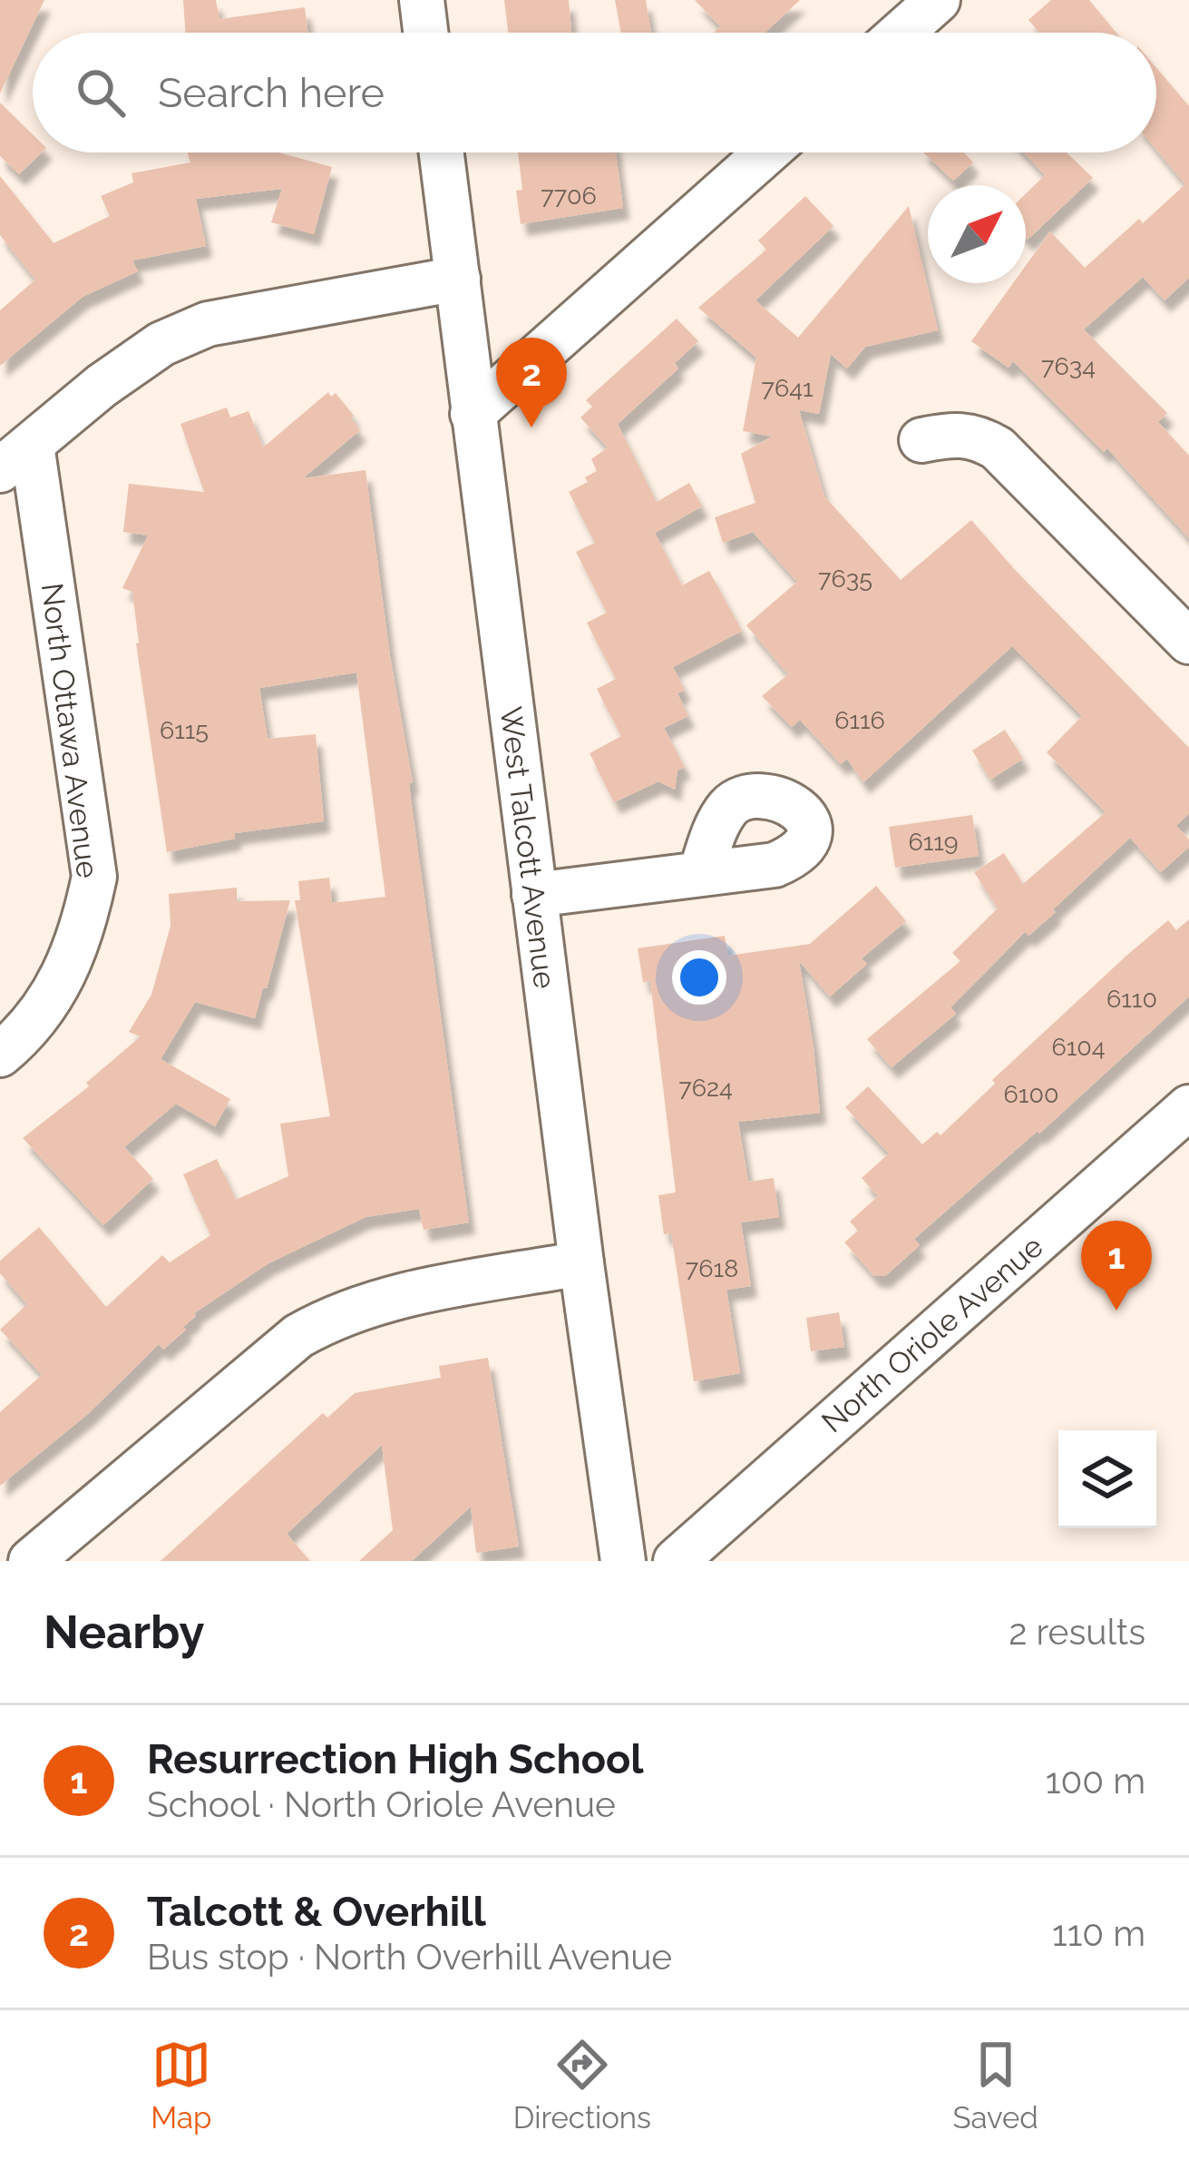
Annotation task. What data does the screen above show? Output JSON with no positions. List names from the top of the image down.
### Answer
{
  "streets": {
    "street": ["North Ottawa Avenue", "West Talcott Avenue", "North Oriole Avenue"]
  },
  "house_numbers": [
    "7706",
    "7634",
    "7641",
    "7635",
    "6116",
    "6115",
    "6119",
    "6110",
    "6104",
    "7624",
    "6100",
    "7618"
  ],
  "north": "top right",
  "page": {
    "search": "Search here",
    "pins": ["2", "1"],
    "heading": ["Nearby", "2 results"],
    "list": [
      {
        "mark": "1",
        "name": "Resurrection High School",
        "note": "School · North Oriole Avenue",
        "value": "100 m"
      },
      {
        "mark": "2",
        "name": "Talcott & Overhill",
        "note": "Bus stop · North Overhill Avenue",
        "value": "110 m"
      }
    ],
    "nav": ["Map", "Directions", "Saved"]
  }
}
